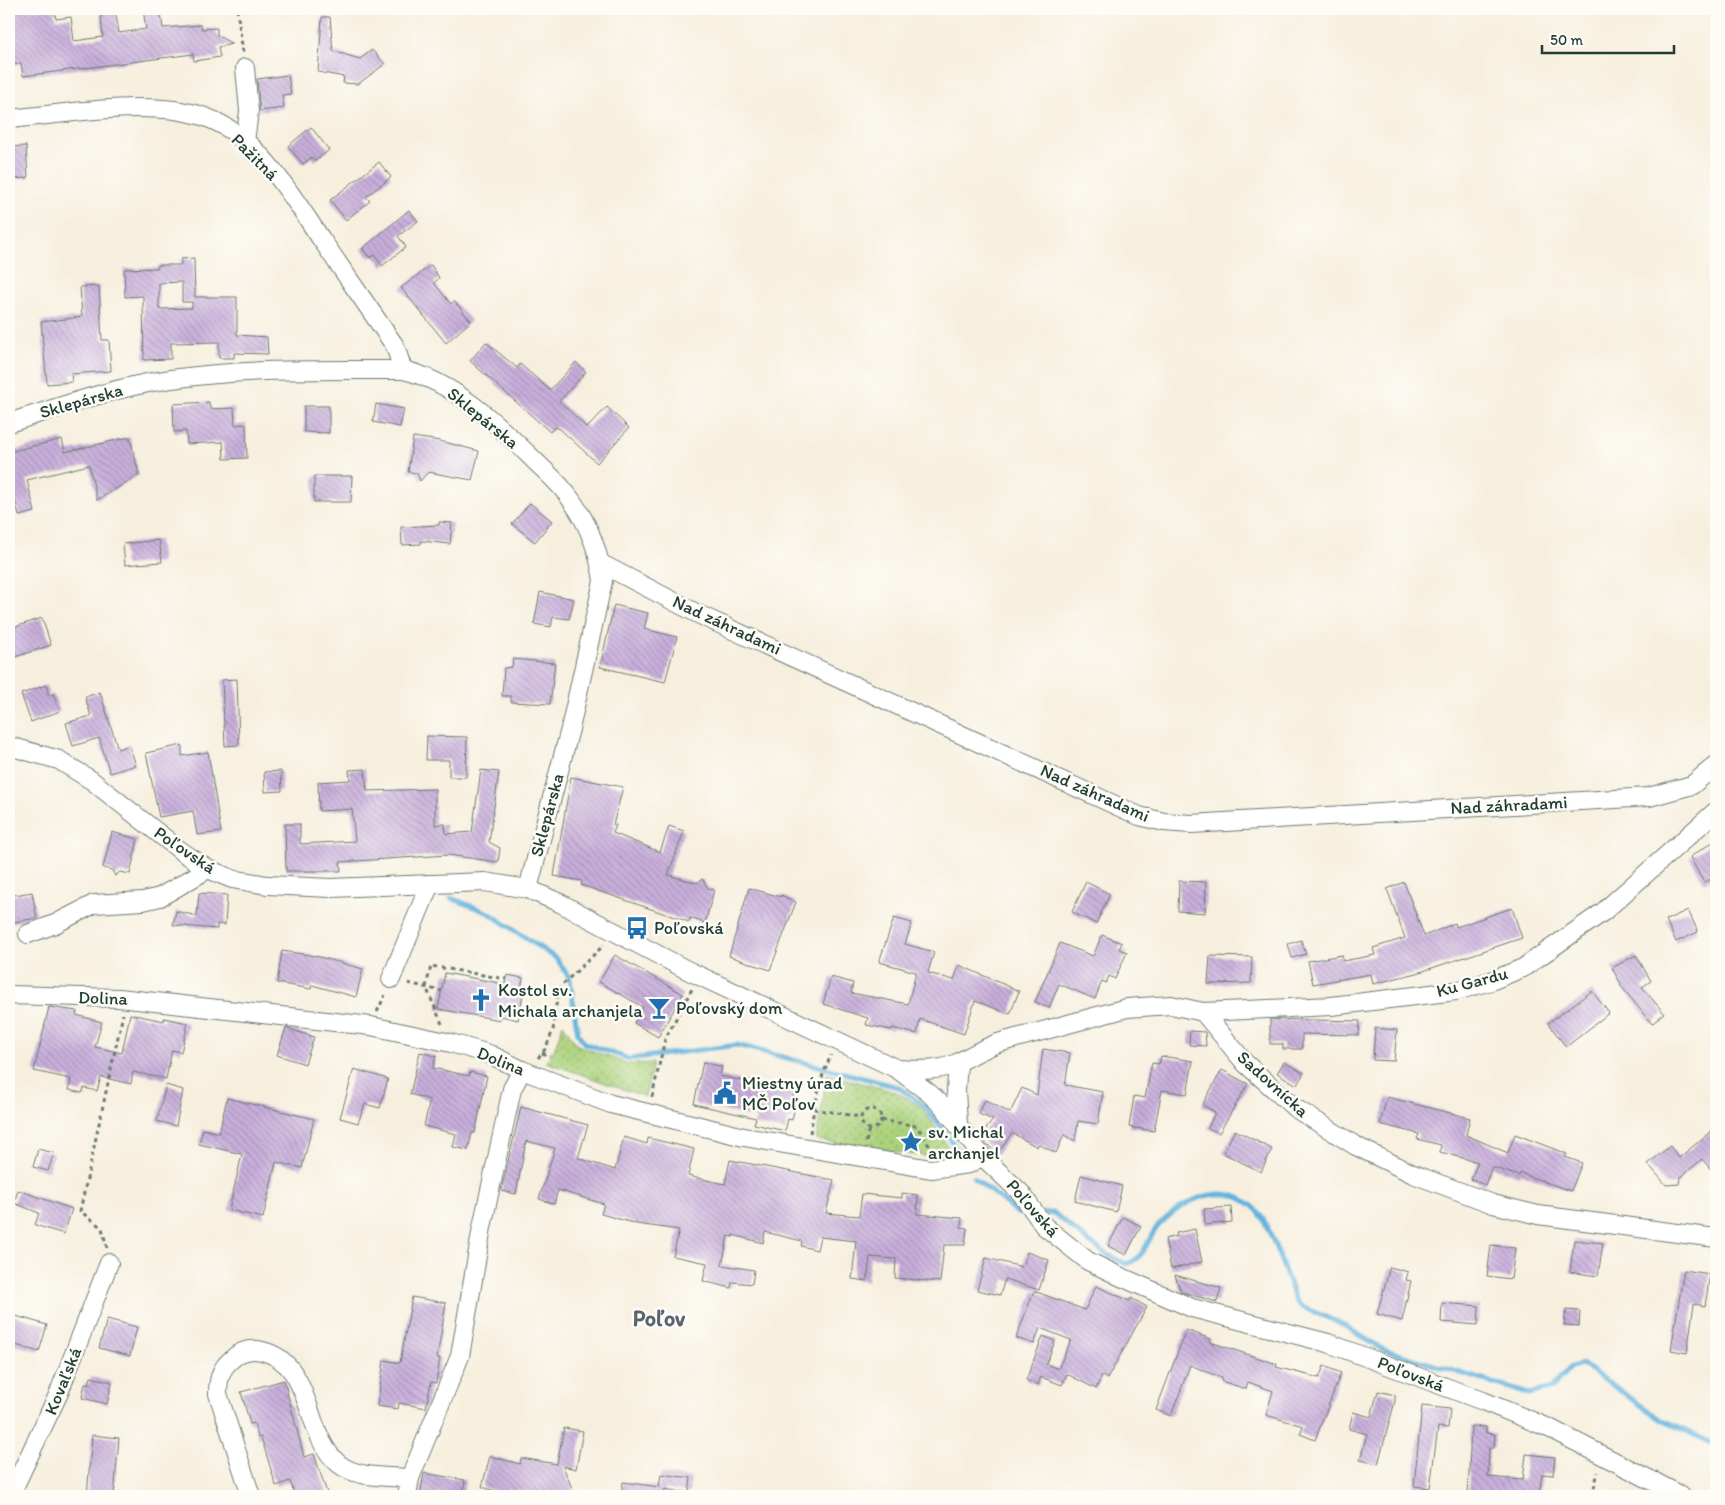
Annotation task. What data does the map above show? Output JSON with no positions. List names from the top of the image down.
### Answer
{
  "streets": {
    "street": [
      "Pažitná",
      "Sklepárska",
      "Nad záhradami",
      "Poľovská",
      "Ku Gardu",
      "Dolina",
      "Sadovnícka",
      "Kovaľská"
    ]
  },
  "crossings": [
    ["Pažitná", "Sklepárska"],
    ["Sklepárska", "Nad záhradami"],
    ["Sklepárska", "Poľovská"],
    ["Poľovská", "Dolina"],
    ["Ku Gardu", "Sadovnícka"]
  ],
  "districts": ["Poľov"],
  "places": {
    "bus stop": ["Poľovská"],
    "church": ["Kostol sv. Michala archanjela"],
    "bar": ["Poľovský dom"],
    "public building": ["Miestny úrad MČ Poľov"],
    "place": ["sv. Michal archanjel"]
  },
  "scale_bar": "50 m"
}
